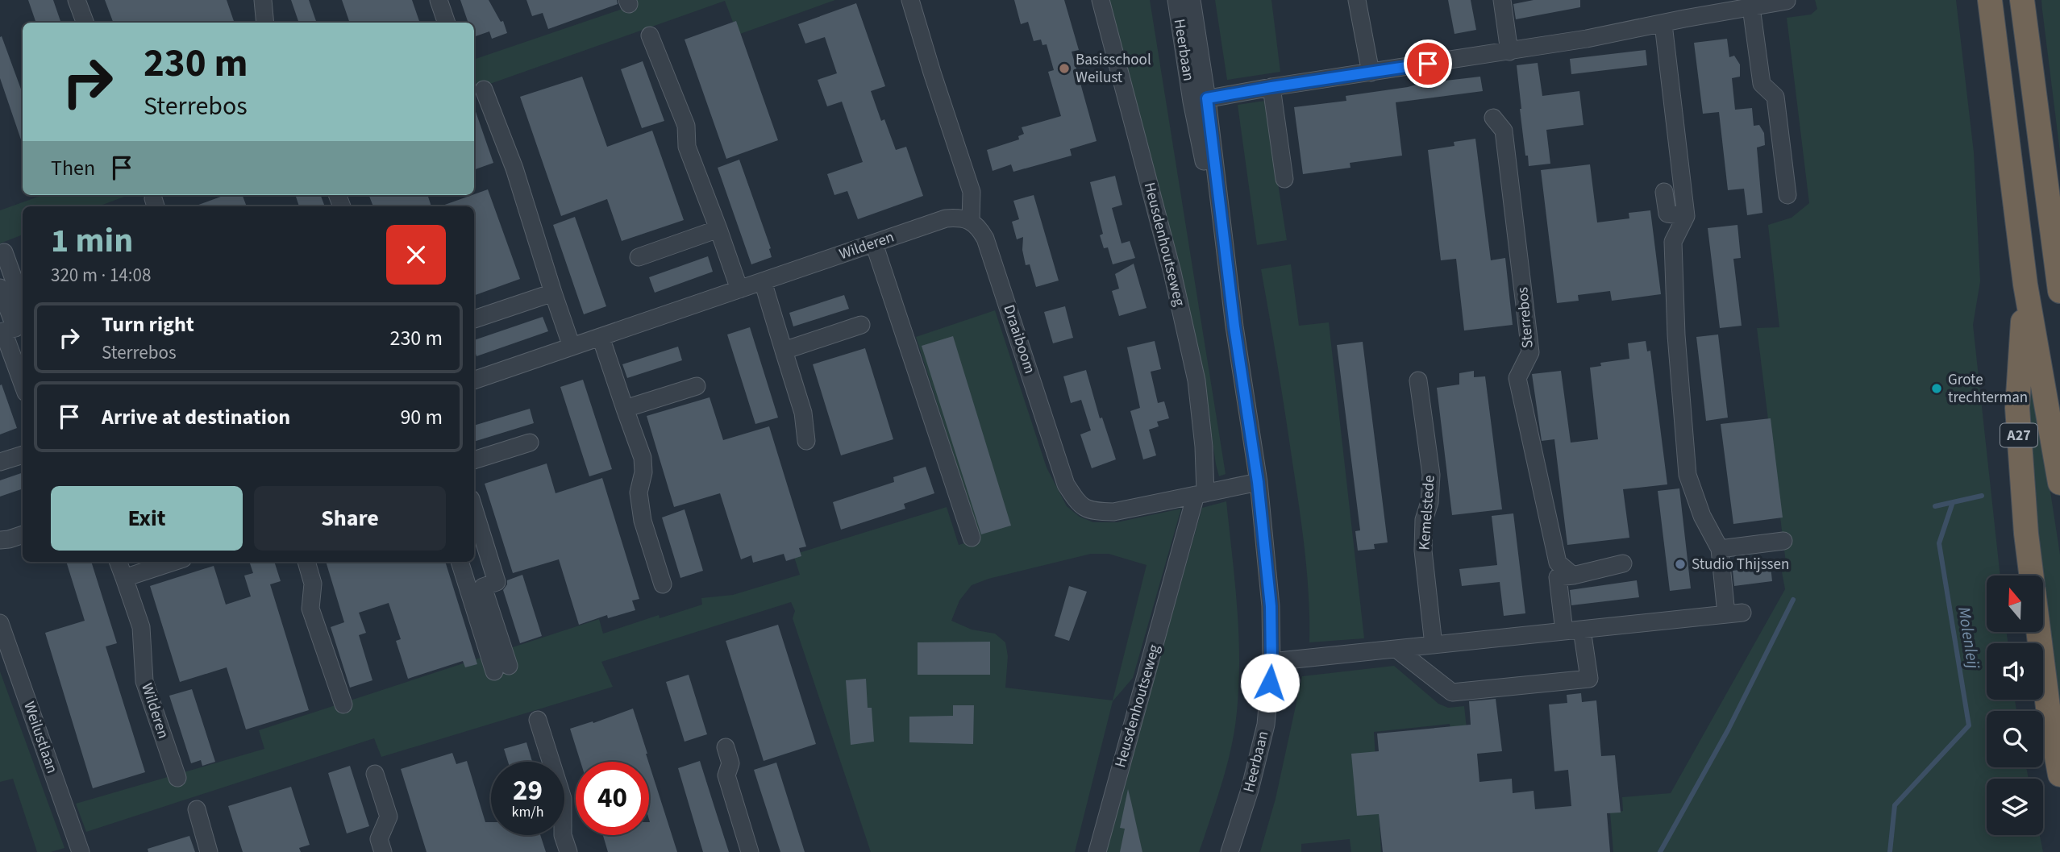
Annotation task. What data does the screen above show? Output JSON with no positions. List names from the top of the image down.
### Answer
{
  "streets": {
    "highway": ["A27"],
    "street": [
      "Heerbaan",
      "Heusdenhoutseweg",
      "Wilderen",
      "Sterrebos",
      "Draaiboom",
      "Kemelstede",
      "Weilustlaan"
    ]
  },
  "crossings": [
    ["Heerbaan", "Draaiboom"],
    ["Heusdenhoutseweg", "Draaiboom"],
    ["Wilderen", "Draaiboom"]
  ],
  "water": ["Molenleij"],
  "places": ["Basisschool Weilust", "Grote trechterman", "Studio Thijssen"],
  "north": "top",
  "page": {
    "turn": ["230 m", "Sterrebos"],
    "then": "Then",
    "heading": ["1 min", "320 m · 14:08"],
    "list": [
      {
        "name": "Turn right",
        "note": "Sterrebos",
        "value": "230 m"
      },
      {
        "name": "Arrive at destination",
        "value": "90 m"
      }
    ],
    "buttons": ["Exit", "Share"],
    "speed": "29 km/h",
    "limit": "40"
  }
}
